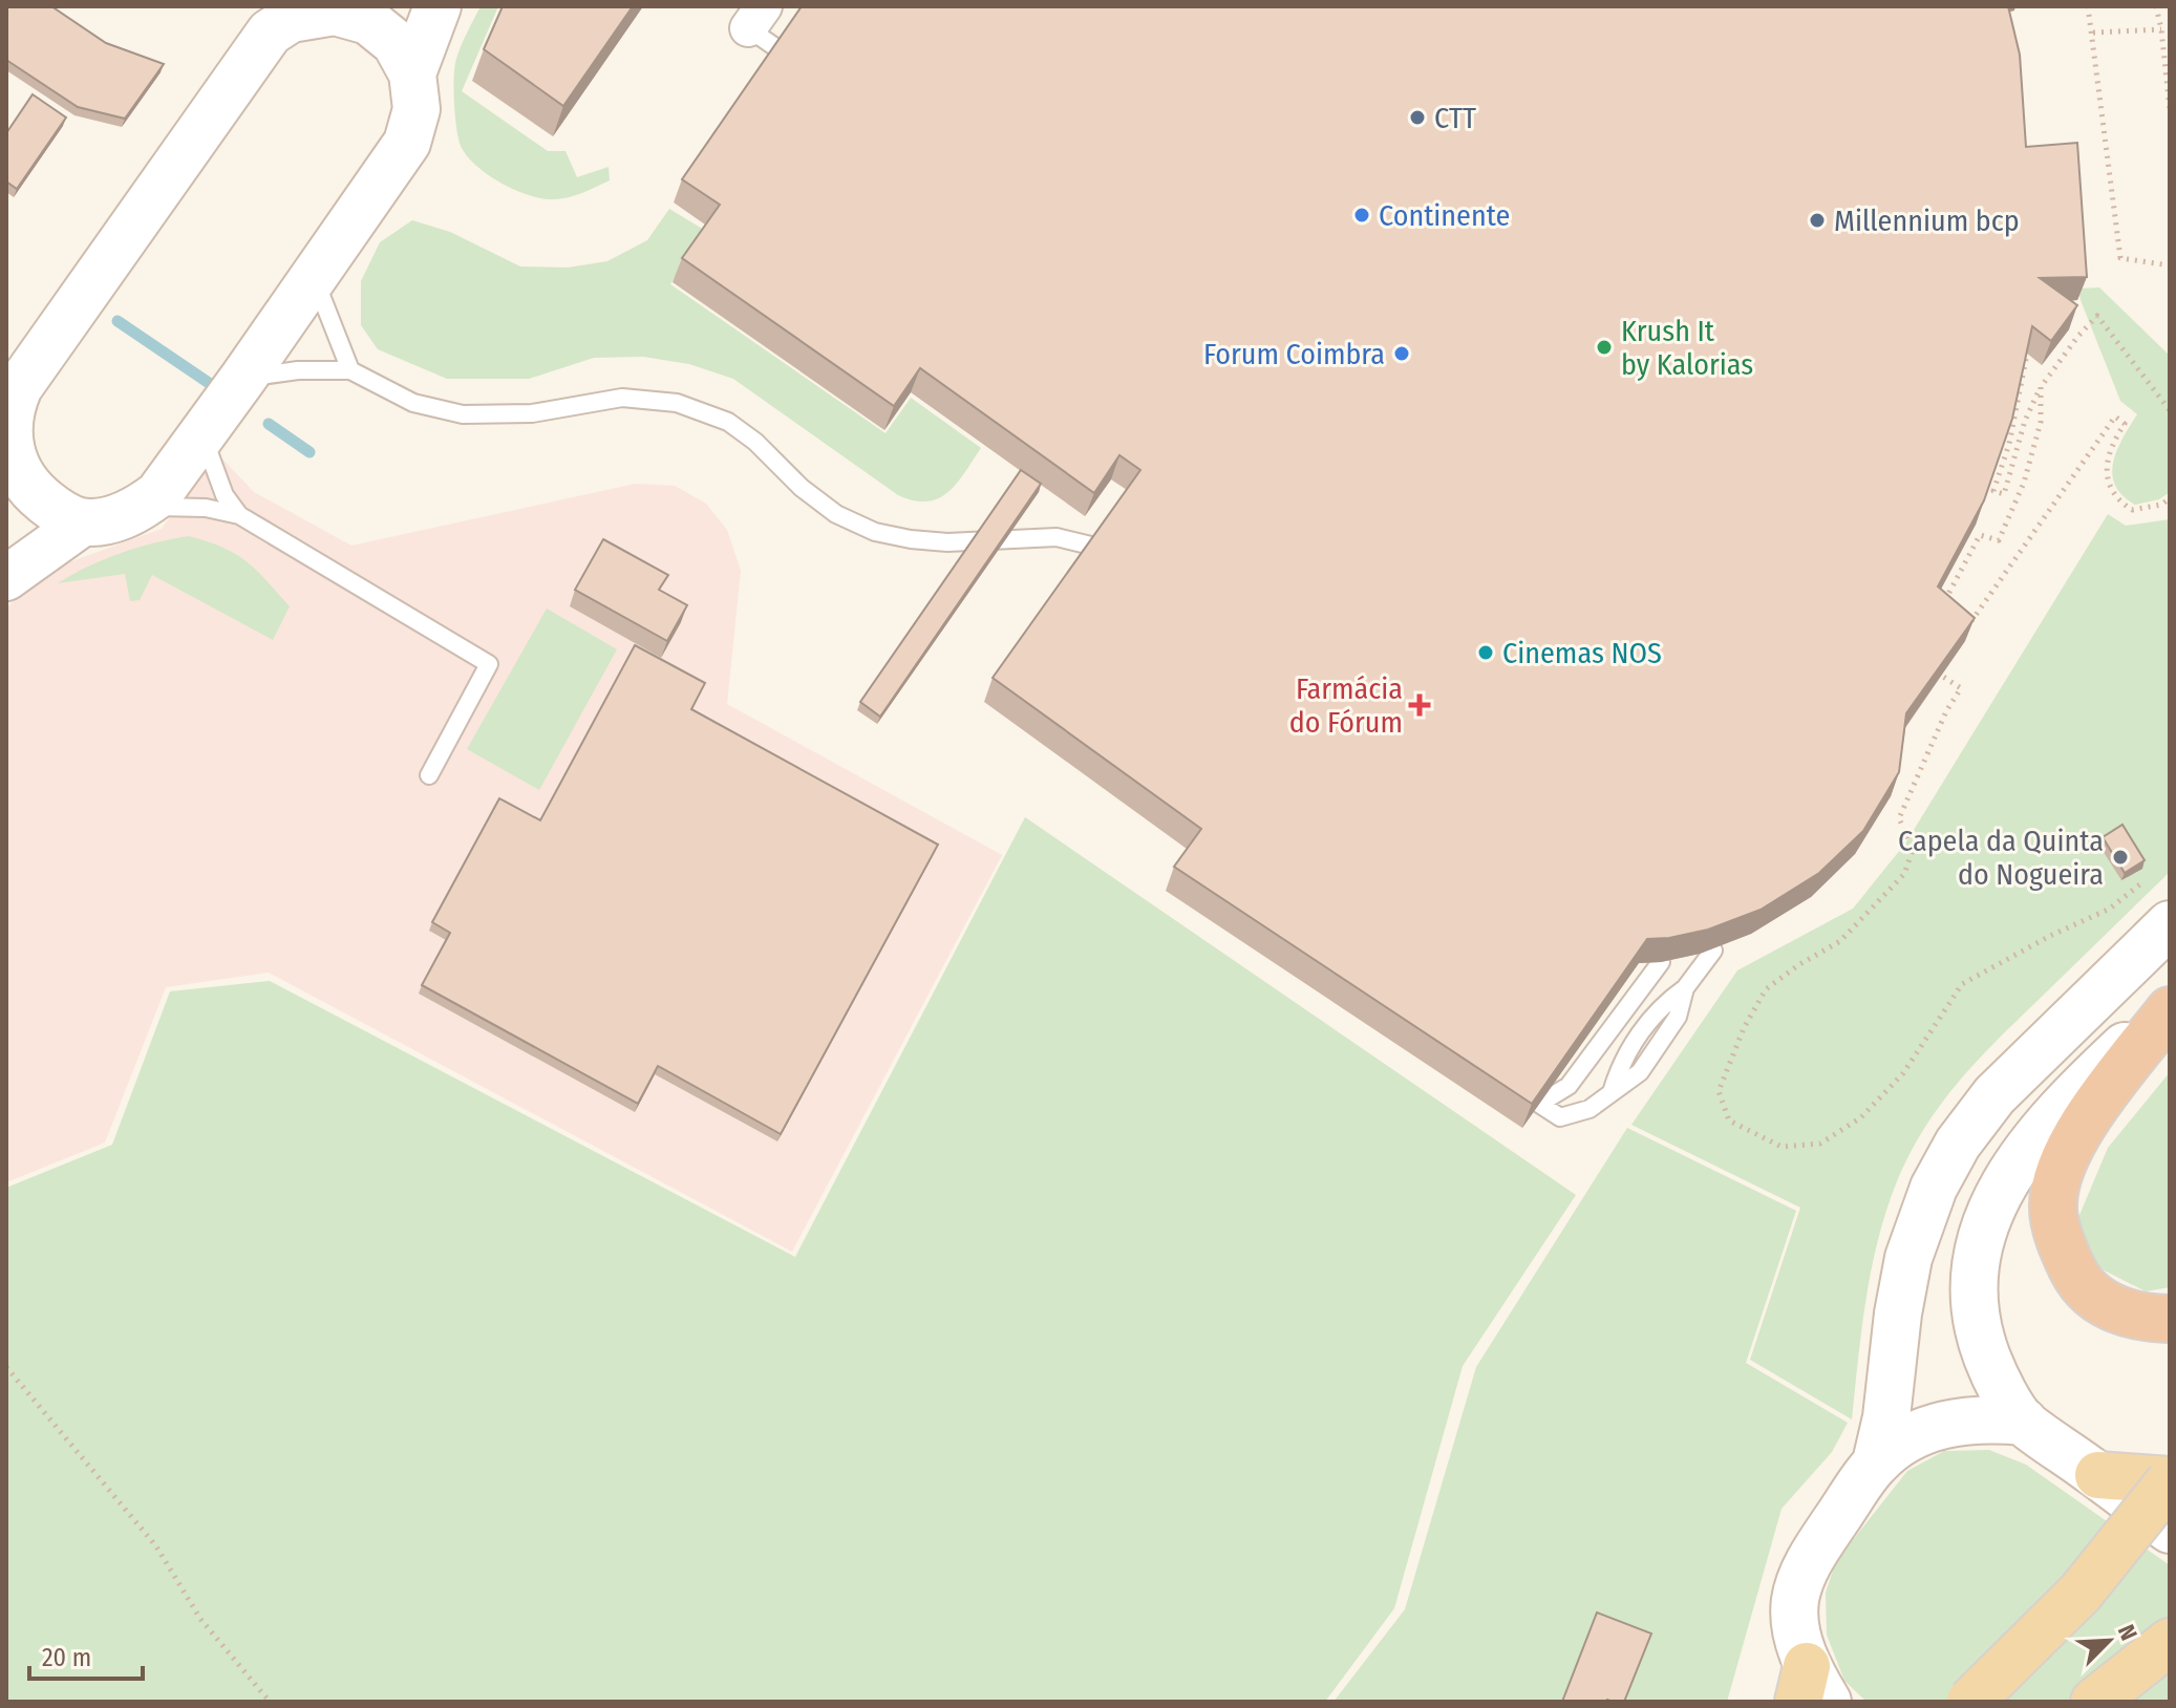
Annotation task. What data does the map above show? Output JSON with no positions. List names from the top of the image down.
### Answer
{
  "places": {
    "other": [
      "CTT",
      "Continente",
      "Millennium bcp",
      "Krush It by Kalorias",
      "Forum Coimbra",
      "Cinemas NOS",
      "Capela da Quinta do Nogueira"
    ],
    "health": ["Farmácia do Fórum"]
  },
  "scale_bar": "20 m",
  "north": "top right"
}
